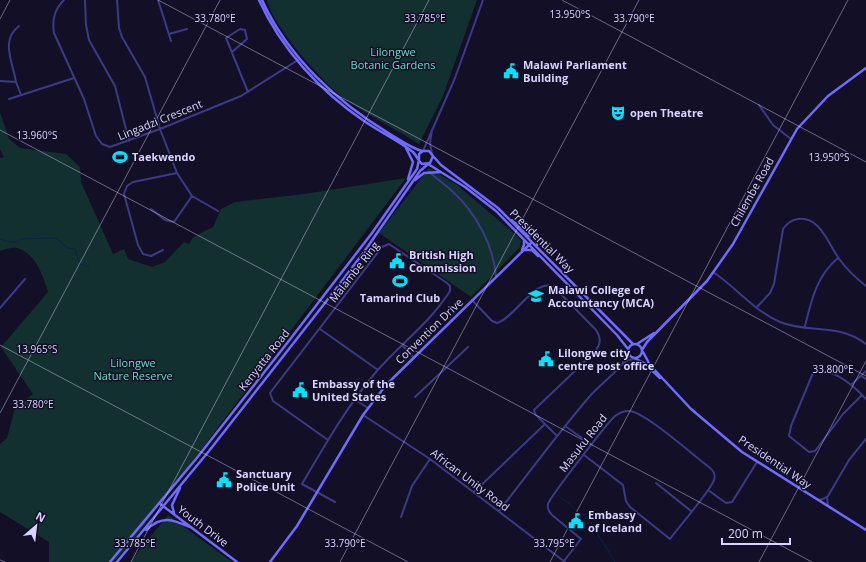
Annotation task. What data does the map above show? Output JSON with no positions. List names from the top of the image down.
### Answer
{
  "streets": {
    "main road": [
      "Chilembe Road",
      "Presidential Way",
      "Convention Drive",
      "Kenyatta Road",
      "Youth Drive"
    ],
    "street": [
      "Lingadzi Crescent",
      "Malambe Ring",
      "Masuku Road",
      "African Unity Road"
    ]
  },
  "crossings": [
    ["Lingadzi Crescent", "Presidential Way"],
    ["Presidential Way", "Convention Drive"],
    ["Presidential Way", "Kenyatta Road"],
    ["Malambe Ring", "Convention Drive"],
    ["Convention Drive", "African Unity Road"],
    ["Kenyatta Road", "Youth Drive"],
    ["Masuku Road", "African Unity Road"]
  ],
  "parks": ["Lilongwe Botanic Gardens", "Lilongwe Nature Reserve"],
  "places": {
    "public building": [
      "Malawi Parliament Building",
      "British High Commission",
      "Lilongwe city centre post office",
      "Embassy of the United States",
      "Sanctuary Police Unit",
      "Embassy of Iceland"
    ],
    "theatre": ["open Theatre"],
    "sports": ["Taekwendo", "Tamarind Club"],
    "school or university": ["Malawi College of Accountancy (MCA)"]
  },
  "scale_bar": "200 m",
  "north": "top right",
  "coordinates": [
    "13.950°S",
    "33.780°E",
    "33.785°E",
    "33.790°E",
    "13.960°S",
    "13.965°S",
    "33.800°E",
    "33.795°E"
  ]
}
